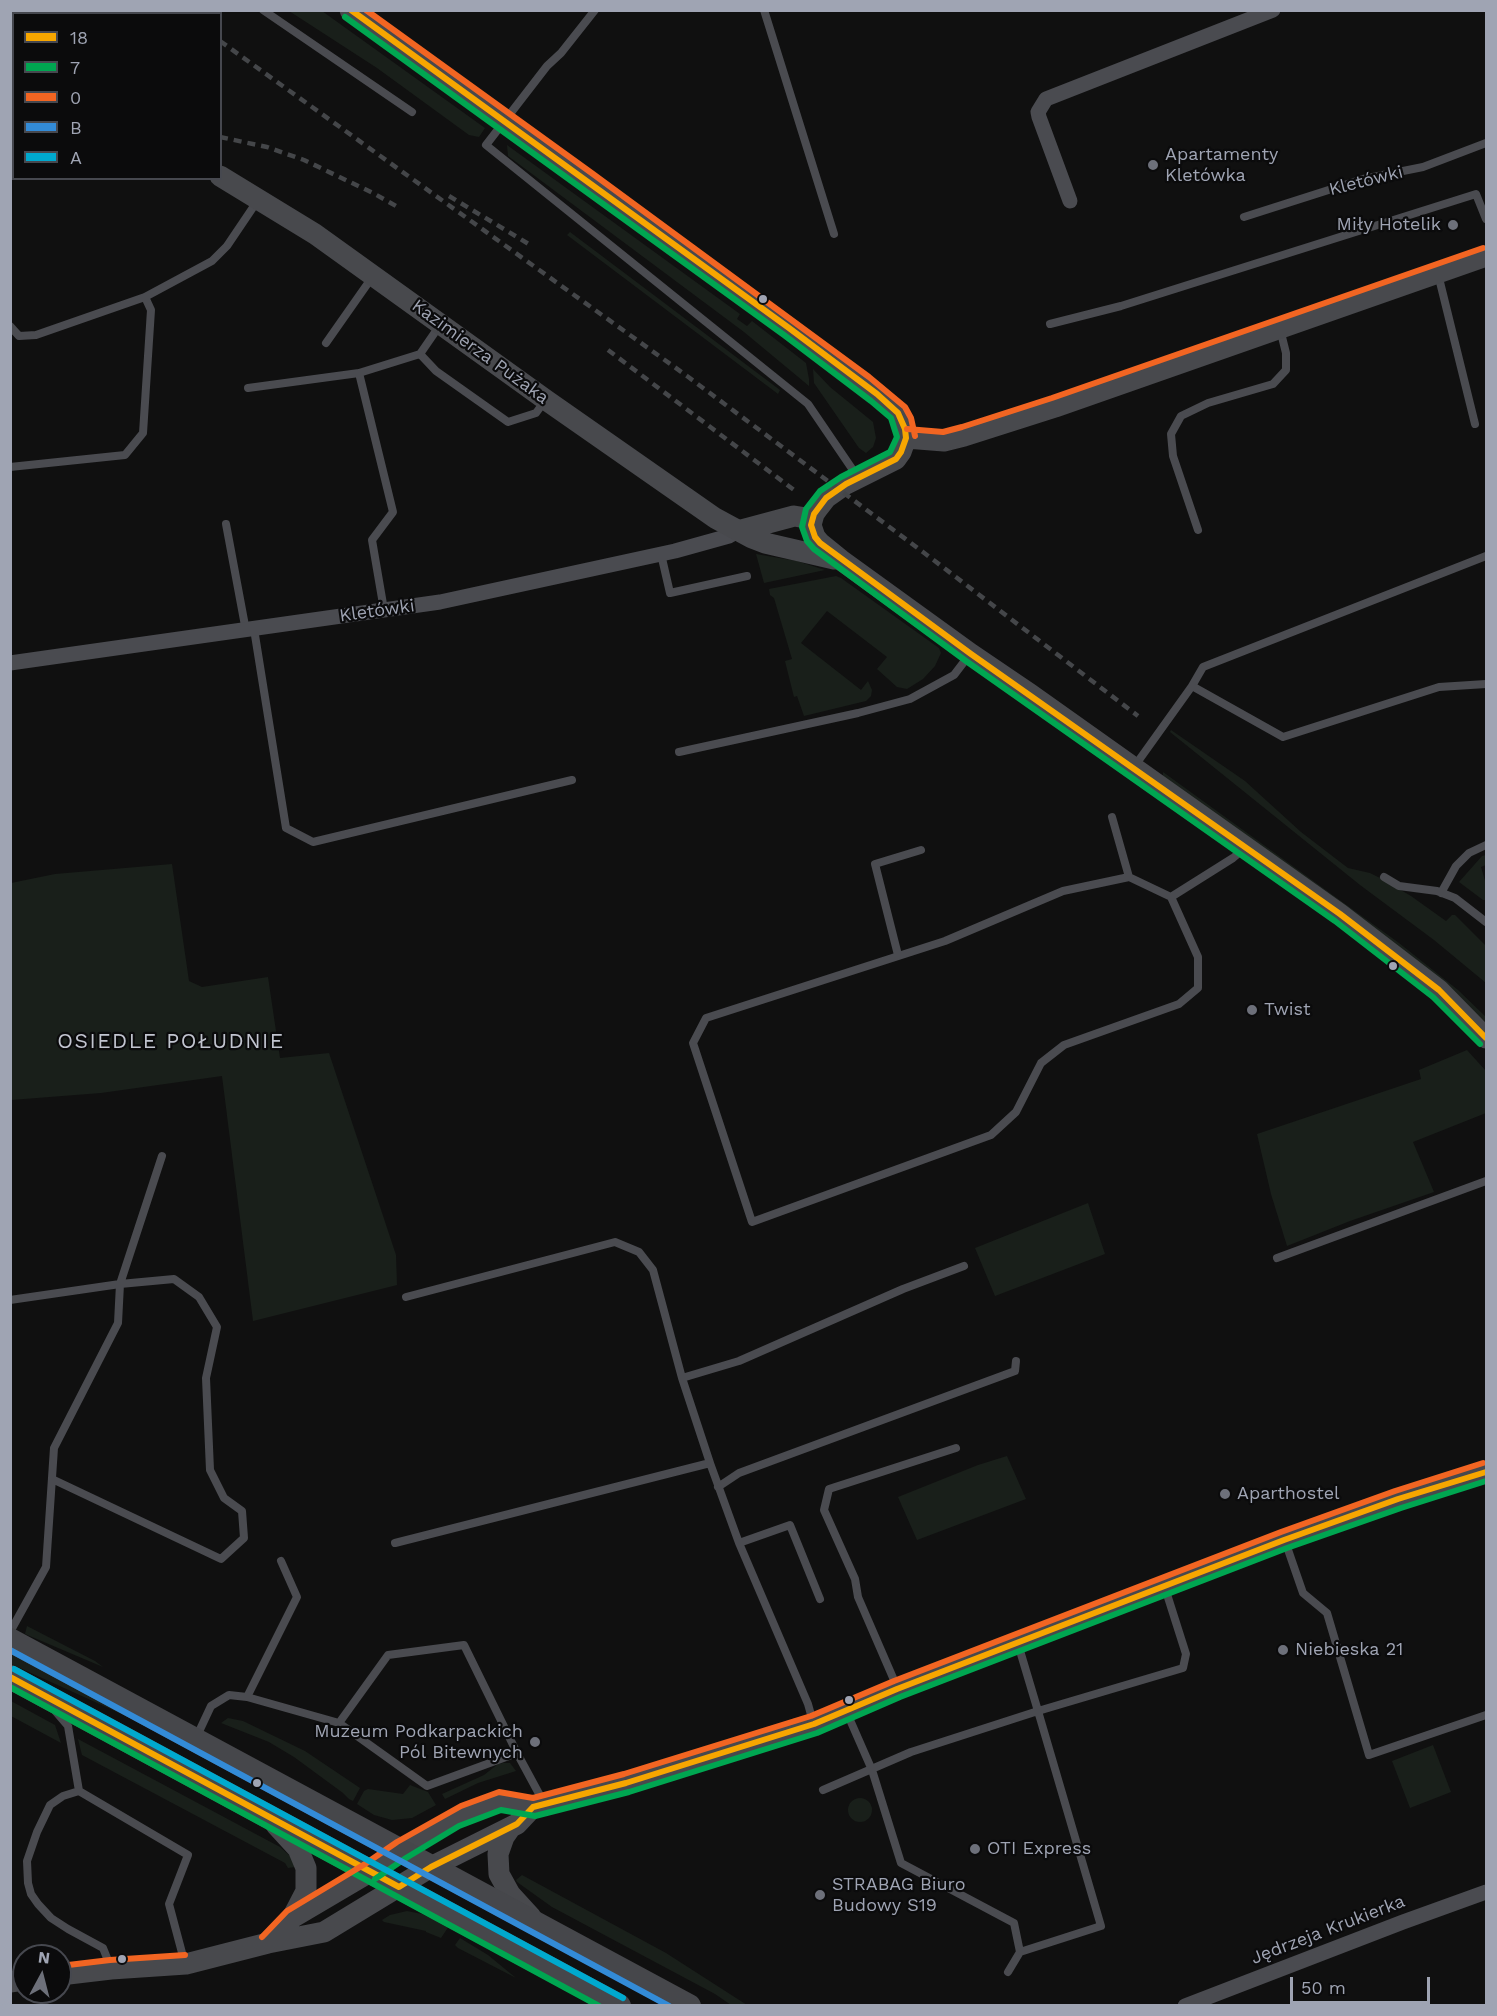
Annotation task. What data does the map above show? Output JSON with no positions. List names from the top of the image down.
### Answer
{
  "streets": {
    "street": ["Kletówki", "Kazimierza Pużaka", "Jędrzeja Krukierka"]
  },
  "crossings": [
    ["Kletówki", "Kazimierza Pużaka"]
  ],
  "districts": ["OSIEDLE POŁUDNIE"],
  "places": [
    "Apartamenty Kletówka",
    "Miły Hotelik",
    "Twist",
    "Aparthostel",
    "Niebieska 21",
    "Muzeum Podkarpackich Pól Bitewnych",
    "OTI Express",
    "STRABAG Biuro Budowy S19"
  ],
  "lines": [
    "transit line 18",
    "transit line 0",
    "transit line 7",
    "transit line B",
    "transit line A"
  ],
  "legend": [
    "18",
    "7",
    "0",
    "B",
    "A"
  ],
  "scale_bar": "50 m",
  "north": "top"
}
